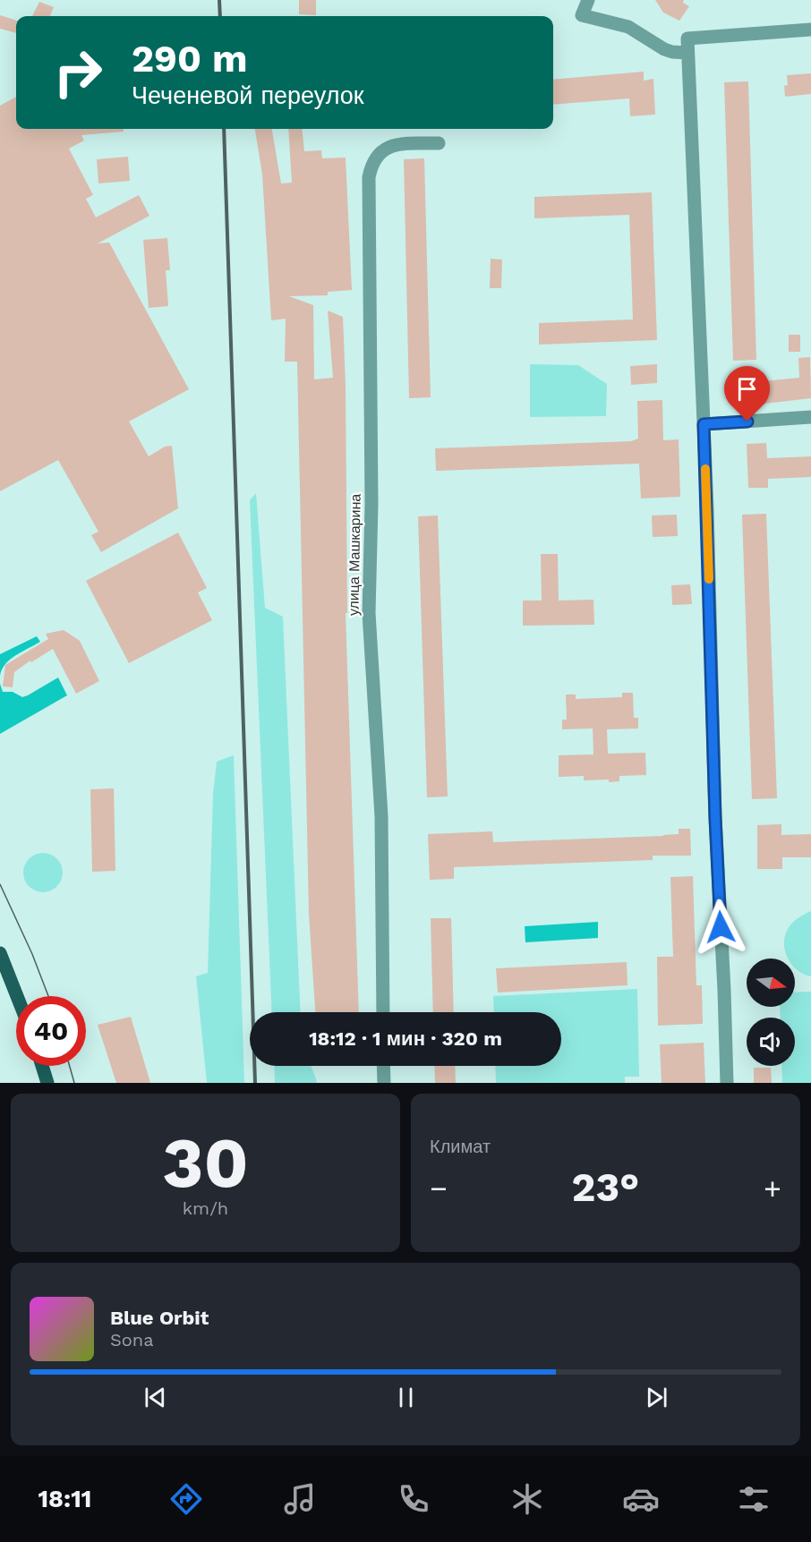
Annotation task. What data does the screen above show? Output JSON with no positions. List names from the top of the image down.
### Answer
{
  "streets": {
    "street": ["улица Машкарина"]
  },
  "north": "right",
  "page": {
    "turn": ["290 m", "Чеченевой переулок"],
    "limit": "40",
    "trip": "18:12 · 1 мин · 320 m",
    "tile": [
      ["30", "km/h"],
      "Климат"
    ],
    "heat": ["−", "23°", "+"],
    "song": ["Blue Orbit", "Sona"],
    "tabs": "18:11"
  }
}
